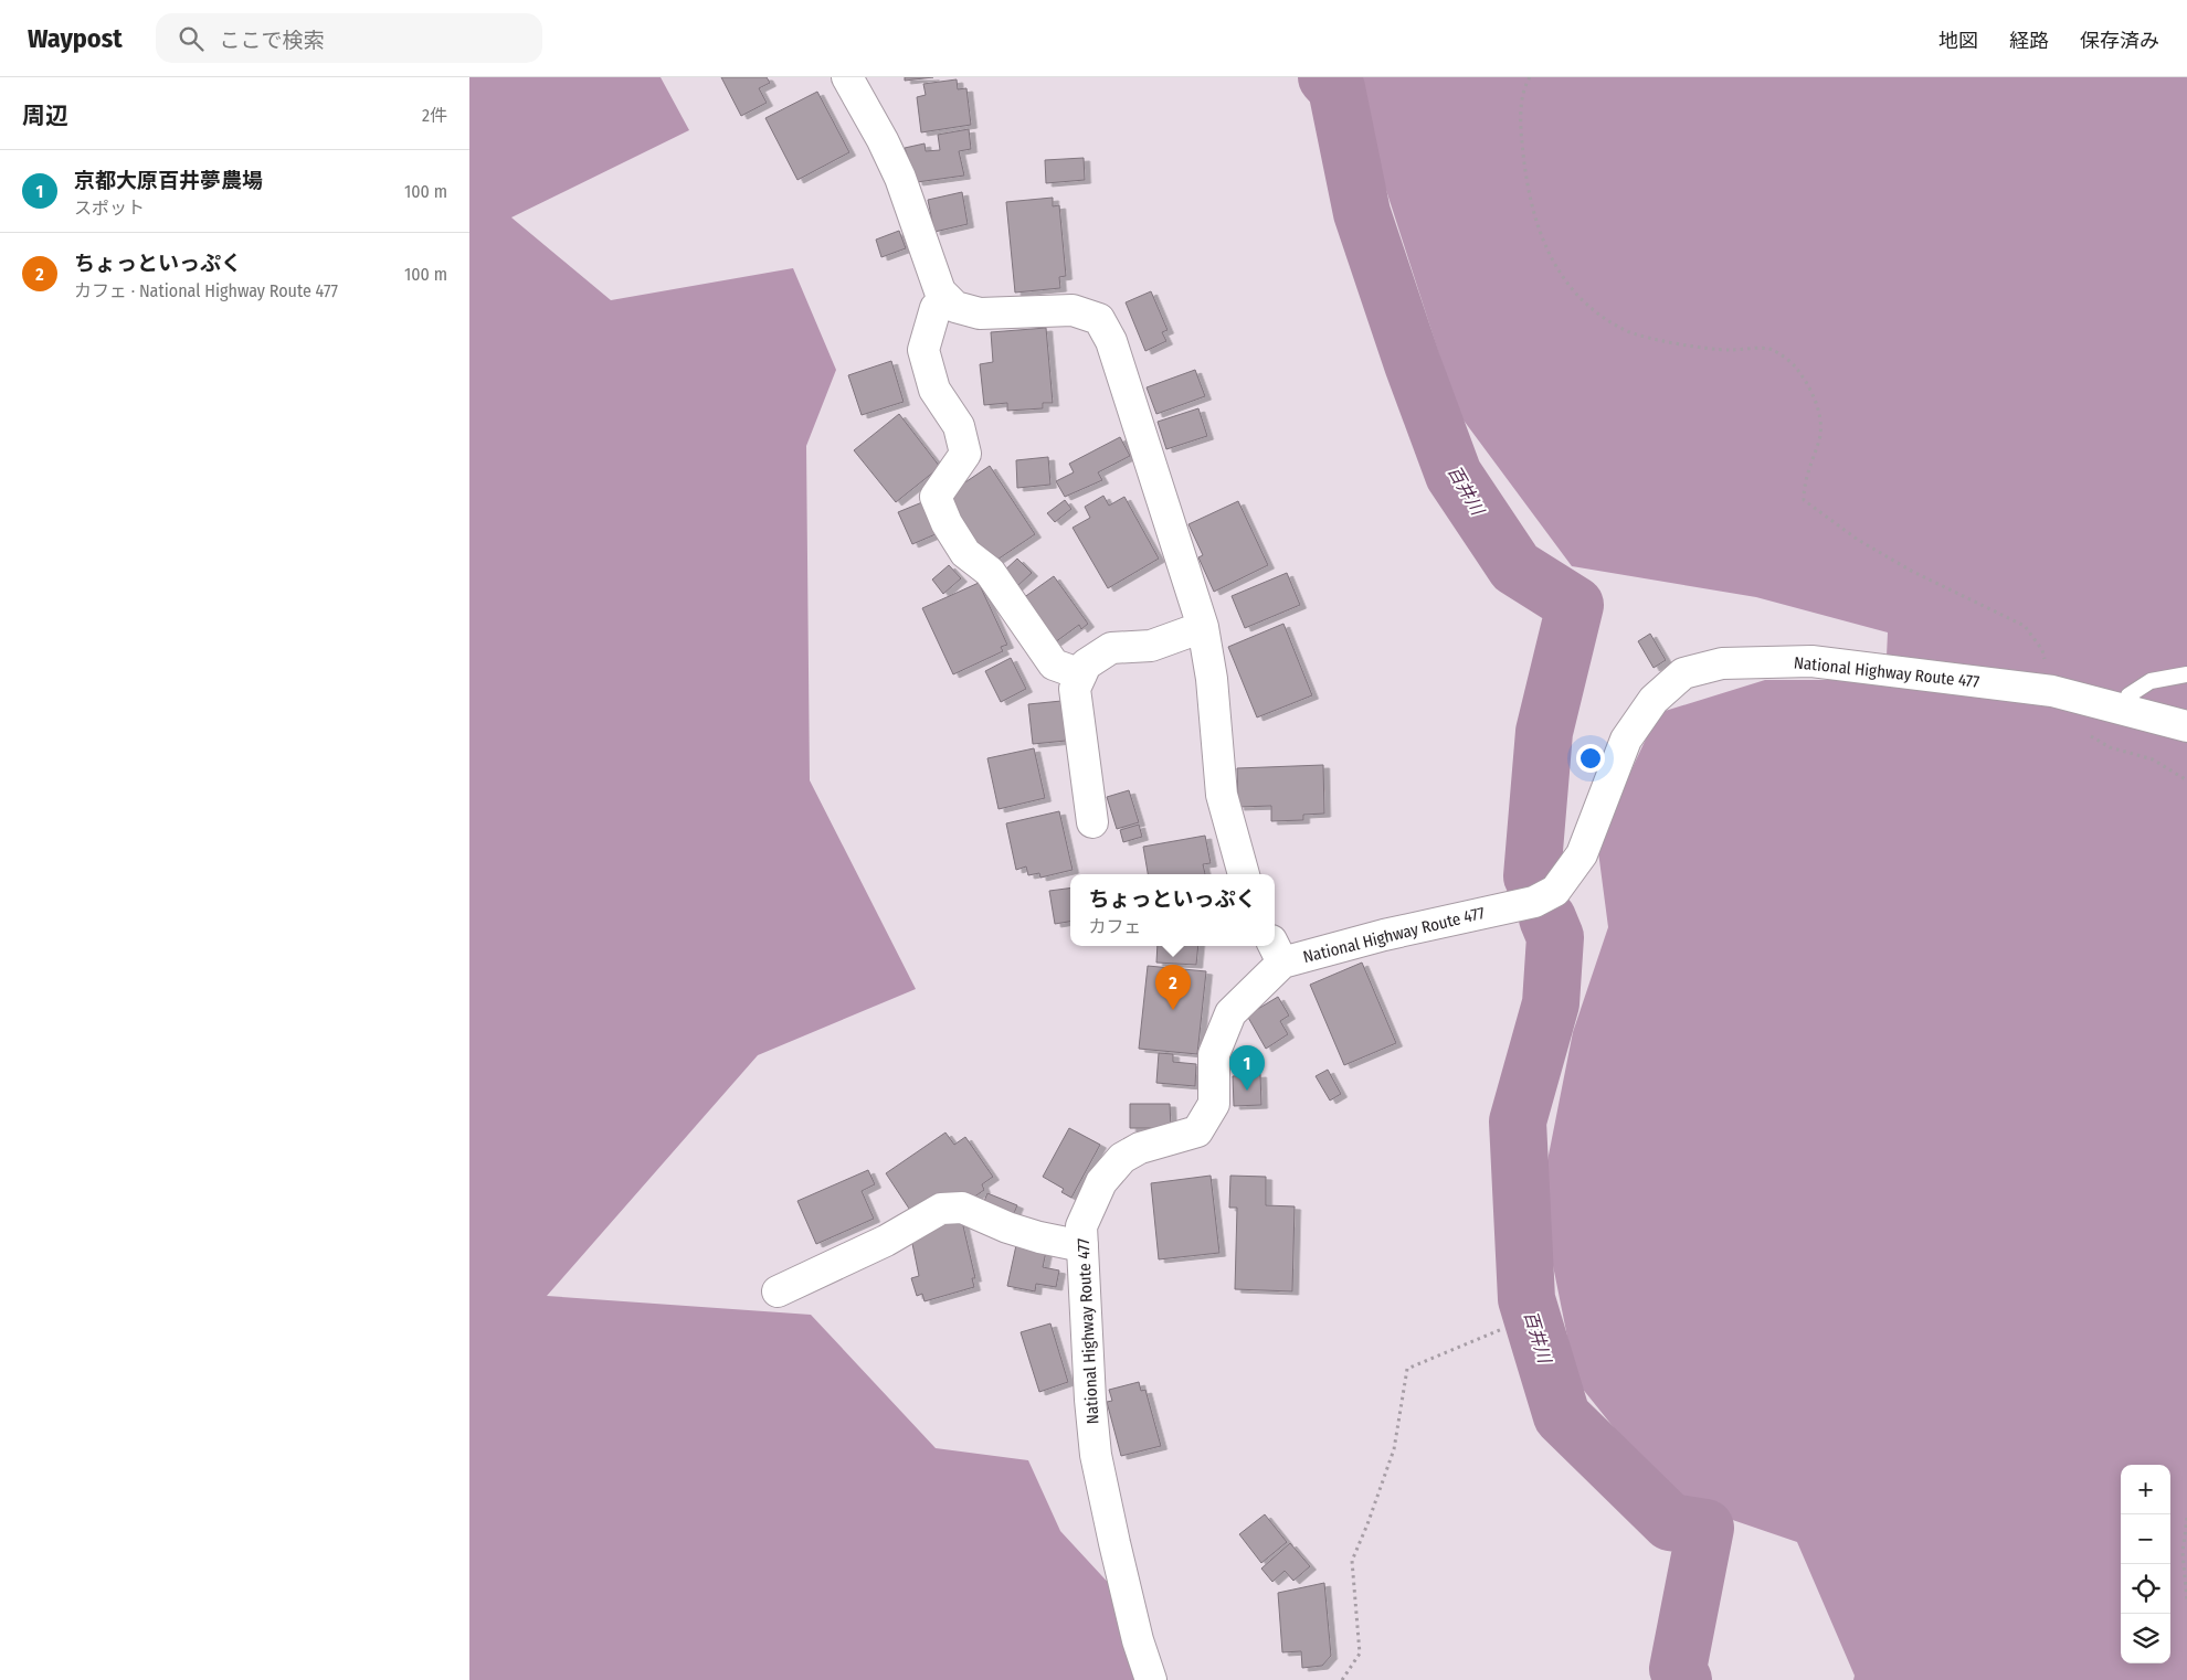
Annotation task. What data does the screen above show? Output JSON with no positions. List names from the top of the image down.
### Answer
{
  "streets": {
    "main road": ["National Highway Route 477"]
  },
  "water": ["百井川"],
  "page": {
    "header": "Waypost",
    "search": "ここで検索",
    "nav": ["地図", "経路", "保存済み"],
    "heading": ["周辺", "2件"],
    "list": [
      {
        "mark": "1",
        "name": "京都大原百井夢農場",
        "note": "スポット",
        "value": "100 m"
      },
      {
        "mark": "2",
        "name": "ちょっといっぷく",
        "note": "カフェ · National Highway Route 477",
        "value": "100 m"
      }
    ],
    "popup": ["ちょっといっぷく", "カフェ"],
    "pins": ["2", "1"],
    "map_buttons": ["+", "−"]
  }
}
